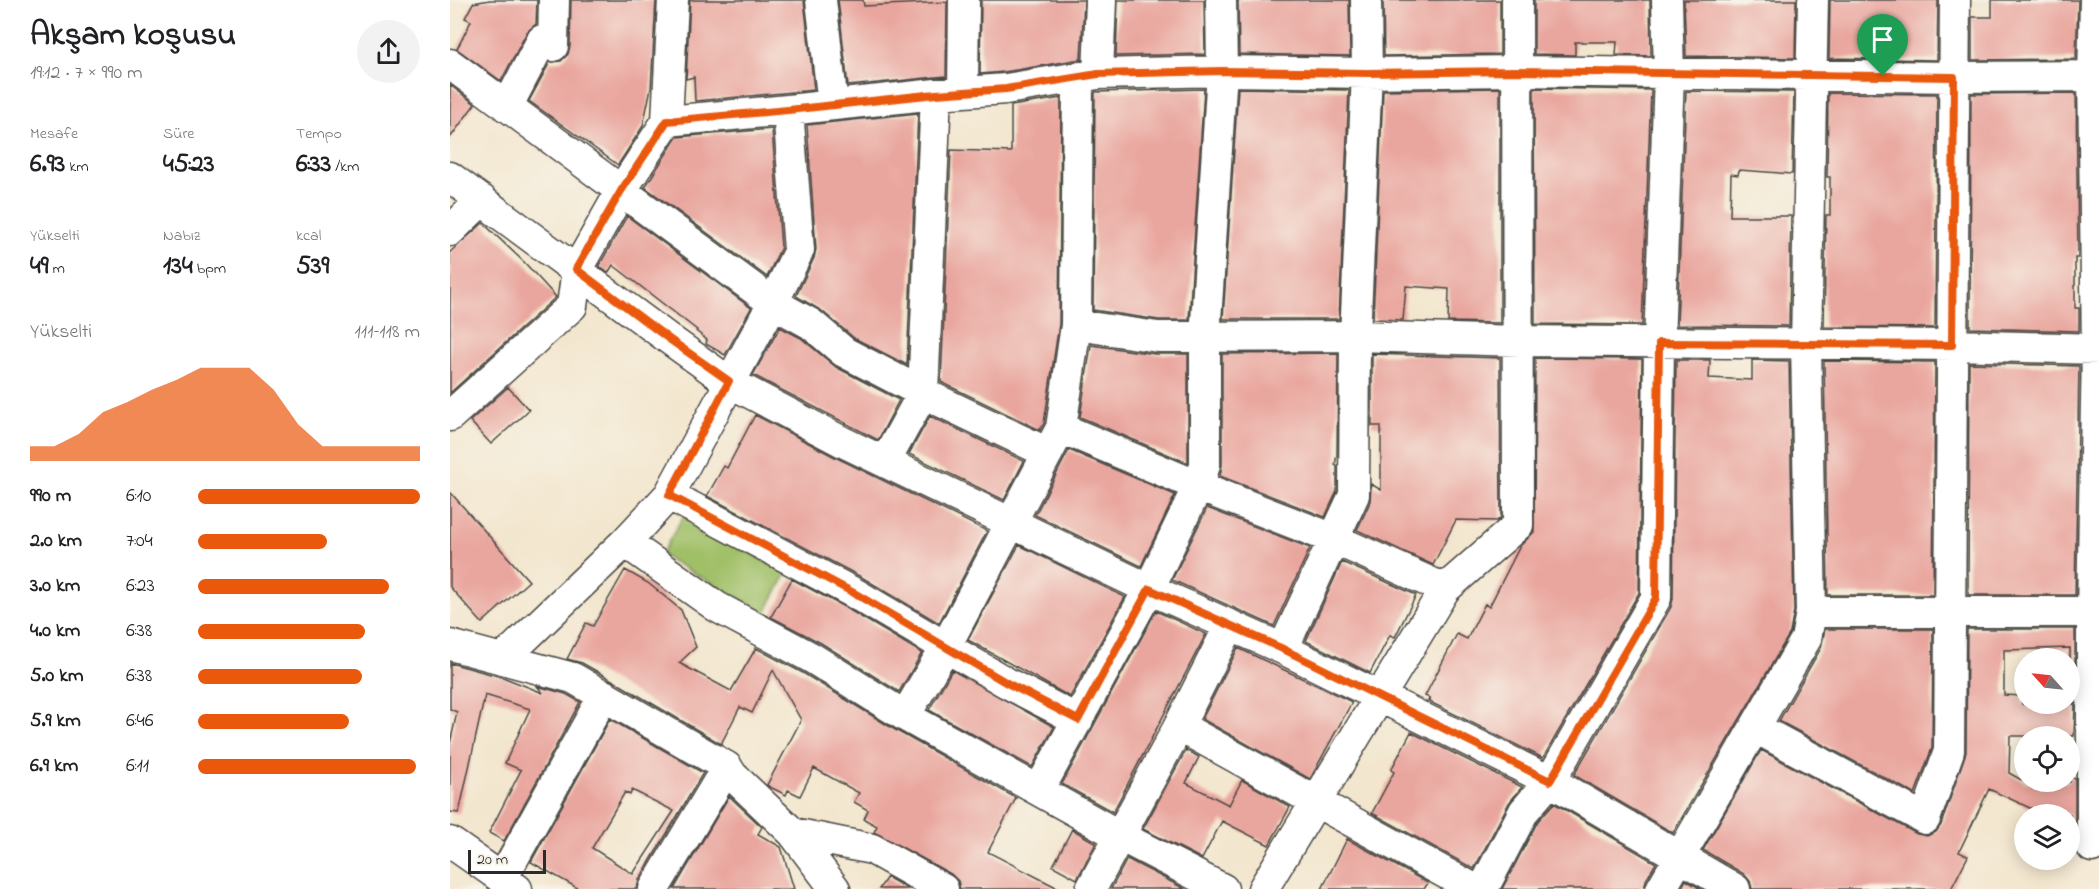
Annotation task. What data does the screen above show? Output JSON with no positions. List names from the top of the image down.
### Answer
{
  "scale_bar": "20 m",
  "north": "top left",
  "page": {
    "heading": ["Akşam koşusu", "19:12 · 7 × 990 m"],
    "stats": [
      ["Mesafe", "6.93 km"],
      ["Süre", "45:23"],
      ["Tempo", "6:33 /km"],
      ["Yükselti", "49 m"],
      ["Nabız", "134 bpm"],
      ["kcal", "539"]
    ],
    "chart": ["Yükselti", "111–118 m"],
    "list": [
      {
        "name": "990 m",
        "note": "6:10"
      },
      {
        "name": "2.0 km",
        "note": "7:04"
      },
      {
        "name": "3.0 km",
        "note": "6:23"
      },
      {
        "name": "4.0 km",
        "note": "6:38"
      },
      {
        "name": "5.0 km",
        "note": "6:38"
      },
      {
        "name": "5.9 km",
        "note": "6:46"
      },
      {
        "name": "6.9 km",
        "note": "6:11"
      }
    ],
    "scale": "20 m"
  }
}
